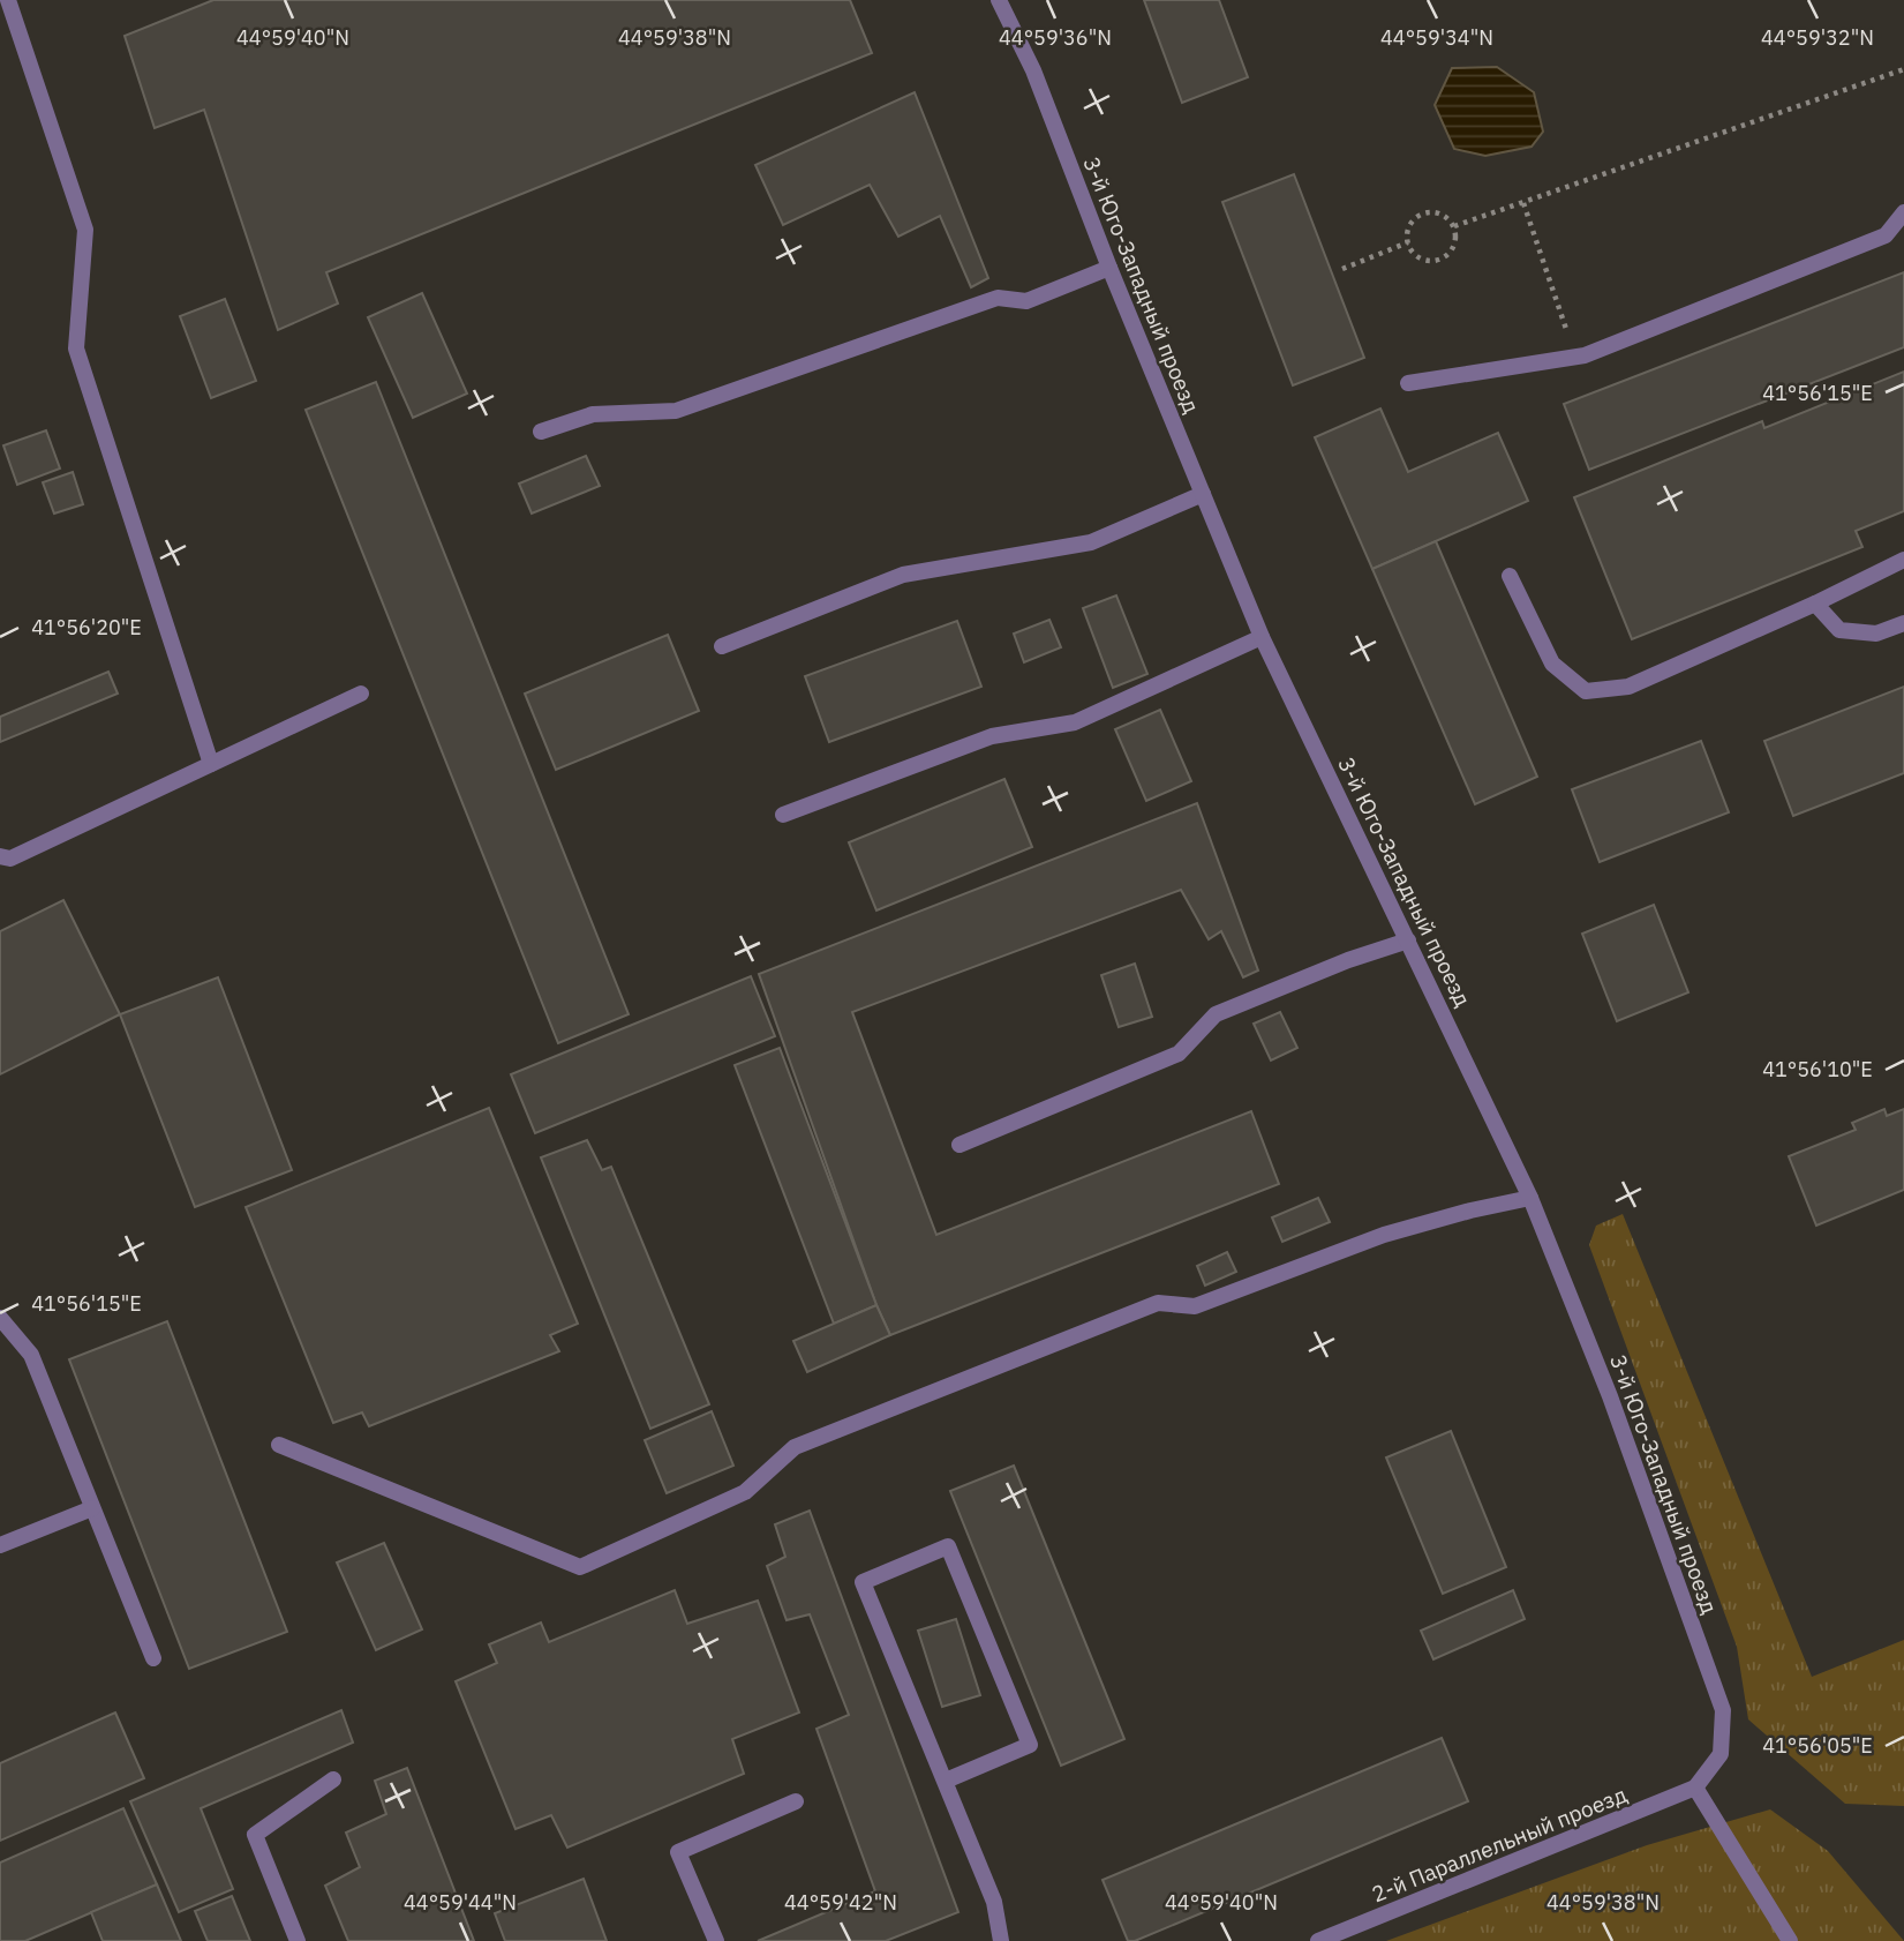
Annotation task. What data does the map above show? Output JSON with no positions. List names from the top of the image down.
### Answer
{
  "streets": {
    "street": ["3-й Юго-Западный проезд", "2-й Параллельный проезд"]
  },
  "crossings": [
    ["3-й Юго-Западный проезд", "2-й Параллельный проезд"]
  ],
  "coordinates": [
    "44°59'40\"N",
    "44°59'38\"N",
    "44°59'36\"N",
    "44°59'34\"N",
    "44°59'32\"N",
    "41°56'15\"E",
    "41°56'20\"E",
    "41°56'10\"E",
    "41°56'05\"E",
    "44°59'44\"N",
    "44°59'42\"N"
  ]
}
